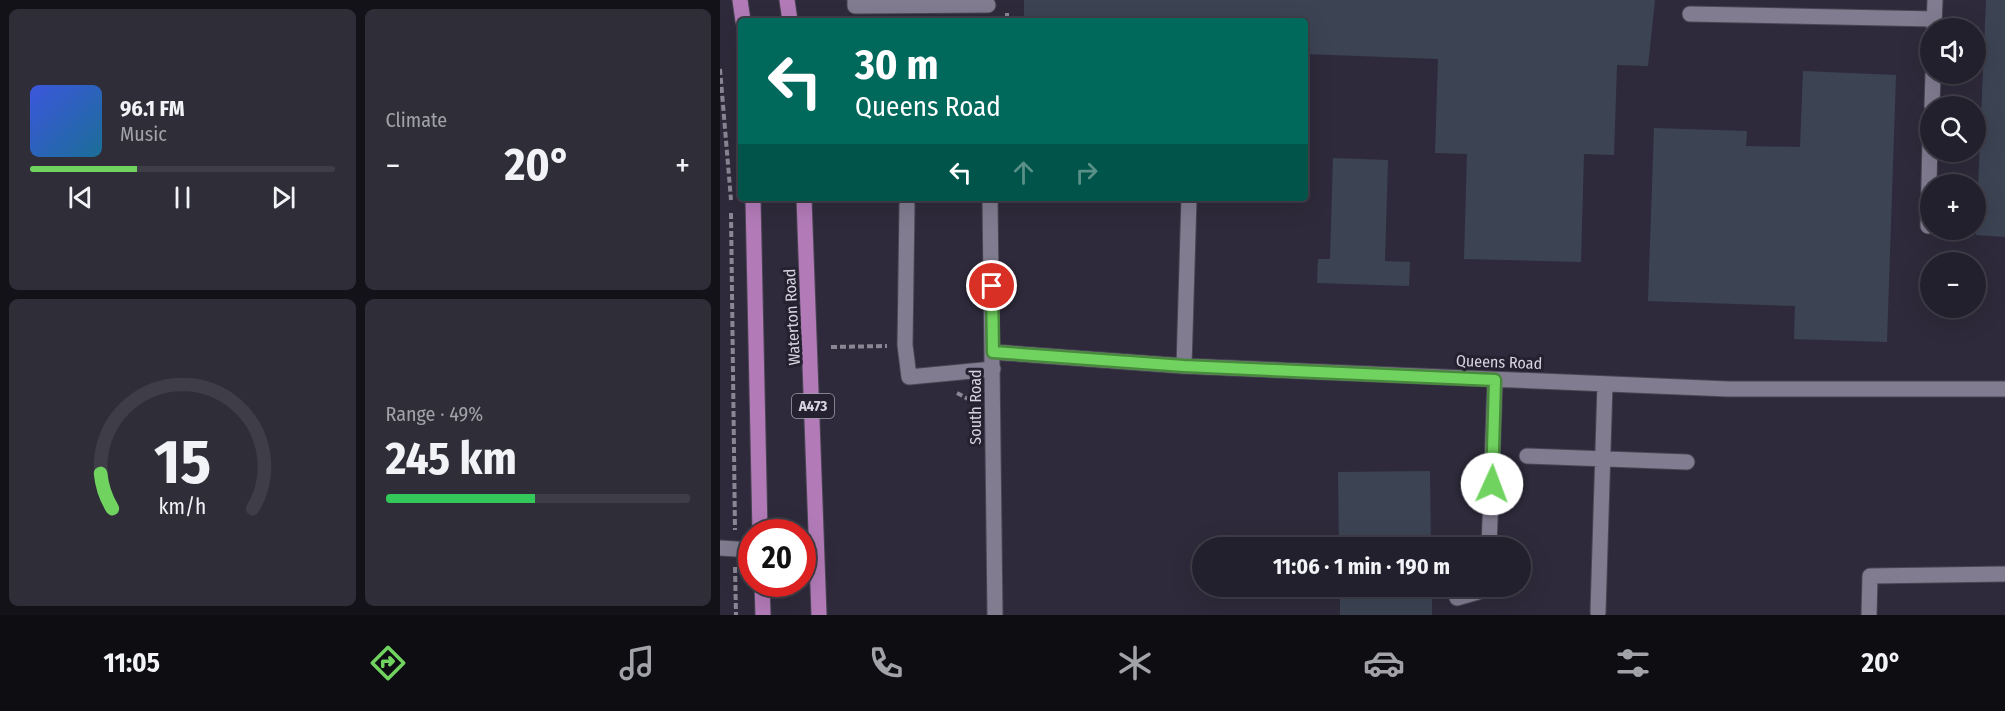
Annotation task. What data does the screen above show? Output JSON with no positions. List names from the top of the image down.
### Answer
{
  "streets": {
    "main road": ["Waterton Road", "A473"],
    "street": ["Queens Road", "South Road"]
  },
  "crossings": [
    ["Queens Road", "South Road"]
  ],
  "page": {
    "tile": [
      "Climate",
      ["Range · 49%", "245 km"]
    ],
    "map_buttons": ["+", "−"],
    "turn": ["30 m", "Queens Road"],
    "song": ["96.1 FM", "Music"],
    "heat": ["−", "20°", "+"],
    "limit": "20",
    "trip": "11:06 · 1 min · 190 m",
    "tabs": ["11:05", "20°"],
    "gauge": ["15", "km/h"]
  }
}
